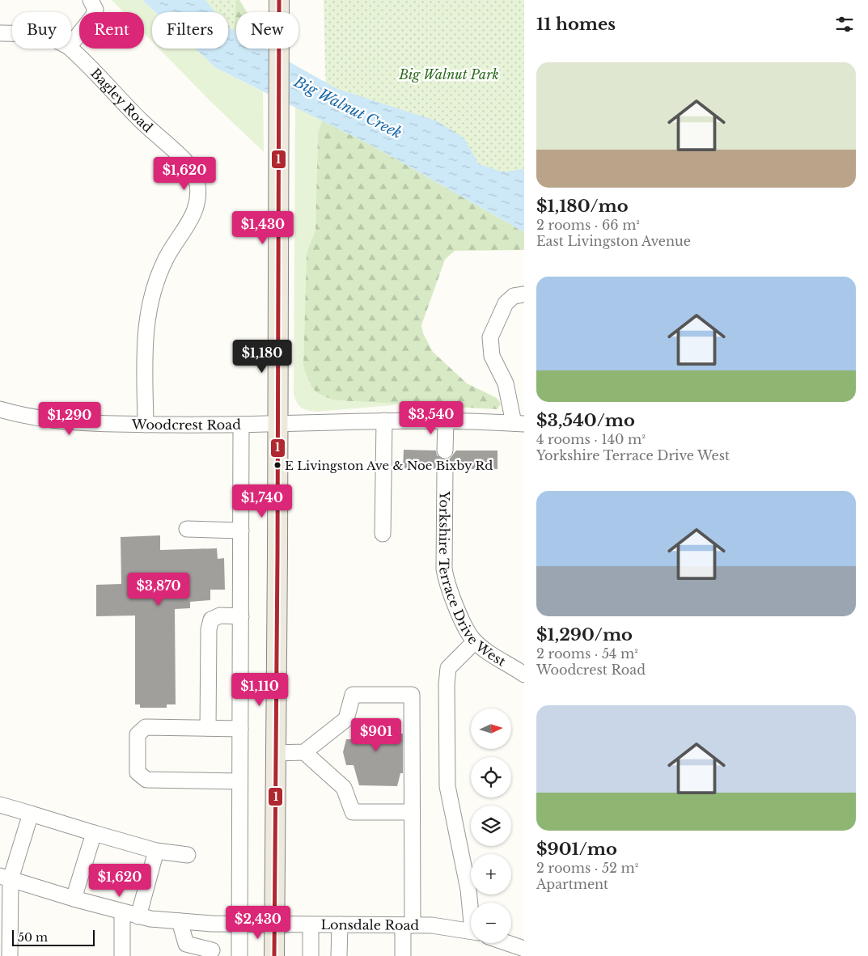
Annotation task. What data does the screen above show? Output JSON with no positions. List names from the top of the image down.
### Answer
{
  "streets": {
    "street": [
      "Bagley Road",
      "Woodcrest Road",
      "Yorkshire Terrace Drive West",
      "Lonsdale Road"
    ]
  },
  "crossings": [
    ["Bagley Road", "Woodcrest Road"]
  ],
  "water": ["Big Walnut Creek"],
  "parks": ["Big Walnut Park"],
  "places": ["E Livingston Ave & Noe Bixby Rd"],
  "lines": ["transit line 1"],
  "scale_bar": "50 m",
  "north": "right",
  "page": {
    "heading": "11 homes",
    "chip": [
      "Buy",
      "Rent",
      "Filters",
      "New"
    ],
    "list": [
      {
        "name": "$1,180/mo",
        "note": "2 rooms · 66 m² · East Livingston Avenue"
      },
      {
        "name": "$3,540/mo",
        "note": "4 rooms · 140 m² · Yorkshire Terrace Drive West"
      },
      {
        "name": "$1,290/mo",
        "note": "2 rooms · 54 m² · Woodcrest Road"
      },
      {
        "name": "$901/mo",
        "note": "2 rooms · 52 m² · Apartment"
      }
    ],
    "price": [
      "$1,620",
      "$1,430",
      "$1,180",
      "$3,540",
      "$1,290",
      "$1,740",
      "$3,870",
      "$1,110",
      "$901",
      "$1,620",
      "$2,430"
    ],
    "map_buttons": ["+", "−"],
    "scale": "50 m"
  }
}
